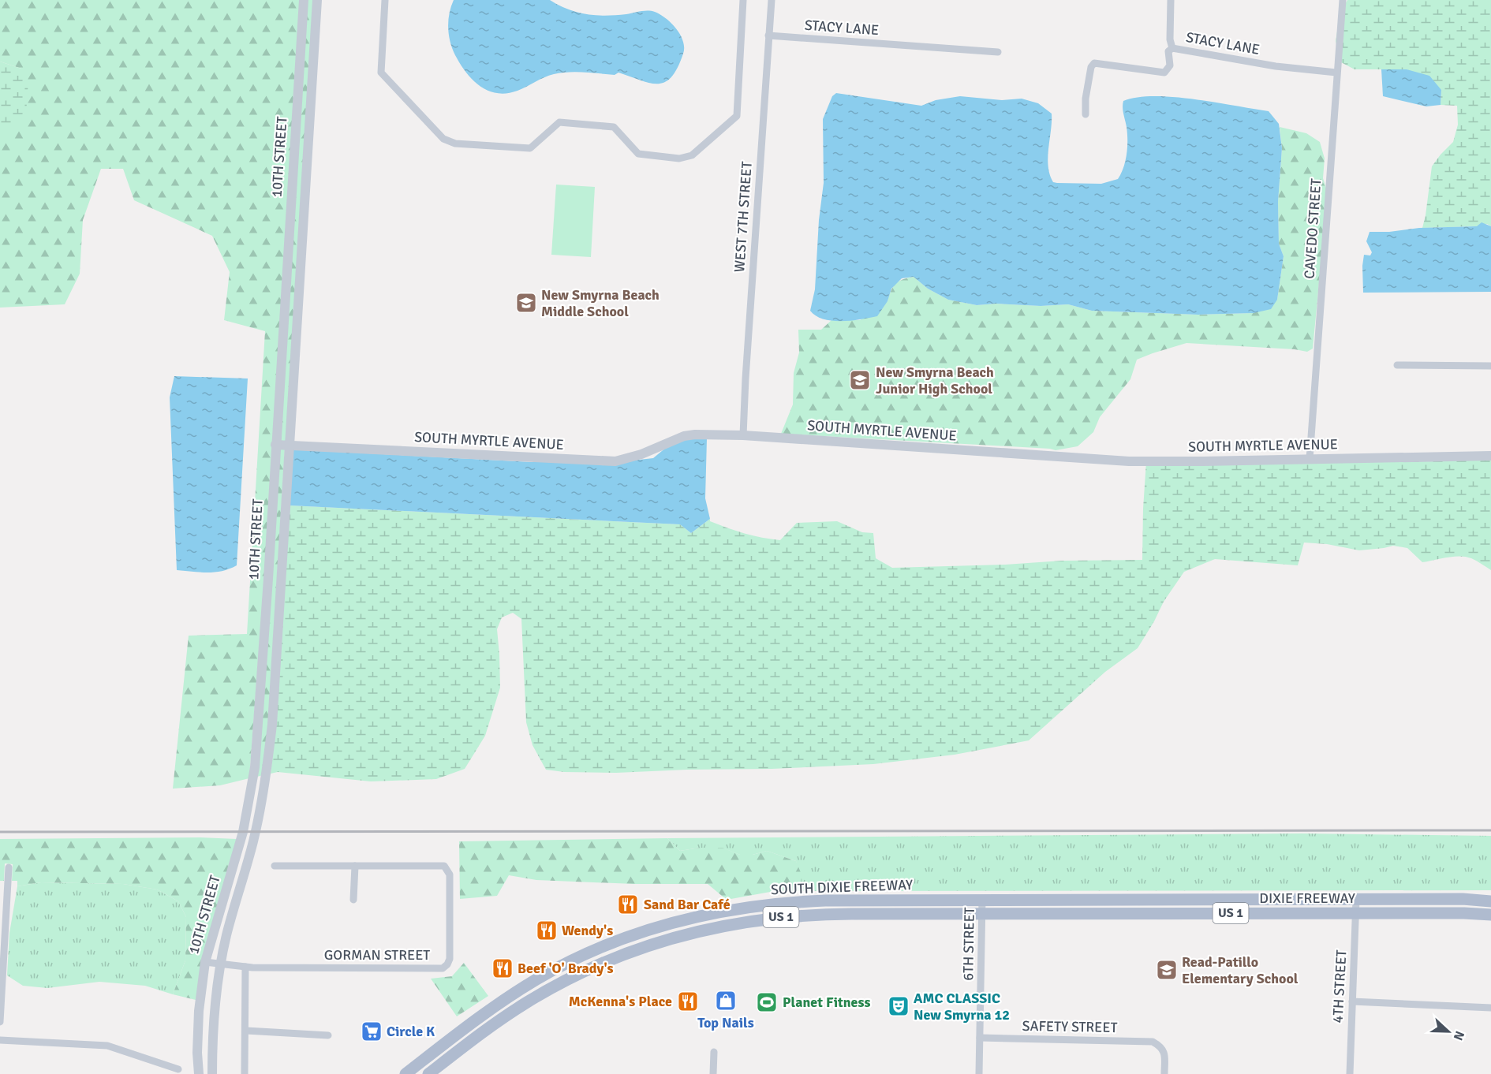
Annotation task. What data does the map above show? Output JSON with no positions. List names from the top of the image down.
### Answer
{
  "streets": {
    "main road": ["SOUTH DIXIE FREEWAY", "DIXIE FREEWAY", "US 1"],
    "street": [
      "STACY LANE",
      "10TH STREET",
      "WEST 7TH STREET",
      "CAVEDO STREET",
      "SOUTH MYRTLE AVENUE",
      "6TH STREET",
      "GORMAN STREET",
      "4TH STREET",
      "SAFETY STREET"
    ]
  },
  "crossings": [
    ["STACY LANE", "WEST 7TH STREET"],
    ["STACY LANE", "CAVEDO STREET"],
    ["10TH STREET", "SOUTH MYRTLE AVENUE"],
    ["10TH STREET", "GORMAN STREET"],
    ["WEST 7TH STREET", "SOUTH MYRTLE AVENUE"],
    ["CAVEDO STREET", "SOUTH MYRTLE AVENUE"],
    ["SOUTH DIXIE FREEWAY", "DIXIE FREEWAY"],
    ["SOUTH DIXIE FREEWAY", "6TH STREET"],
    ["DIXIE FREEWAY", "6TH STREET"],
    ["DIXIE FREEWAY", "4TH STREET"],
    ["6TH STREET", "SAFETY STREET"]
  ],
  "places": {
    "school or university": ["New Smyrna Beach Middle School", "New Smyrna Beach Junior High School", "Read-Patillo Elementary School"],
    "restaurant": [
      "Sand Bar Café",
      "Wendy's",
      "Beef 'O' Brady's",
      "McKenna's Place"
    ],
    "shop": ["Top Nails"],
    "sports": ["Planet Fitness"],
    "theatre": ["AMC CLASSIC New Smyrna 12"],
    "supermarket": ["Circle K"]
  },
  "north": "right"
}
